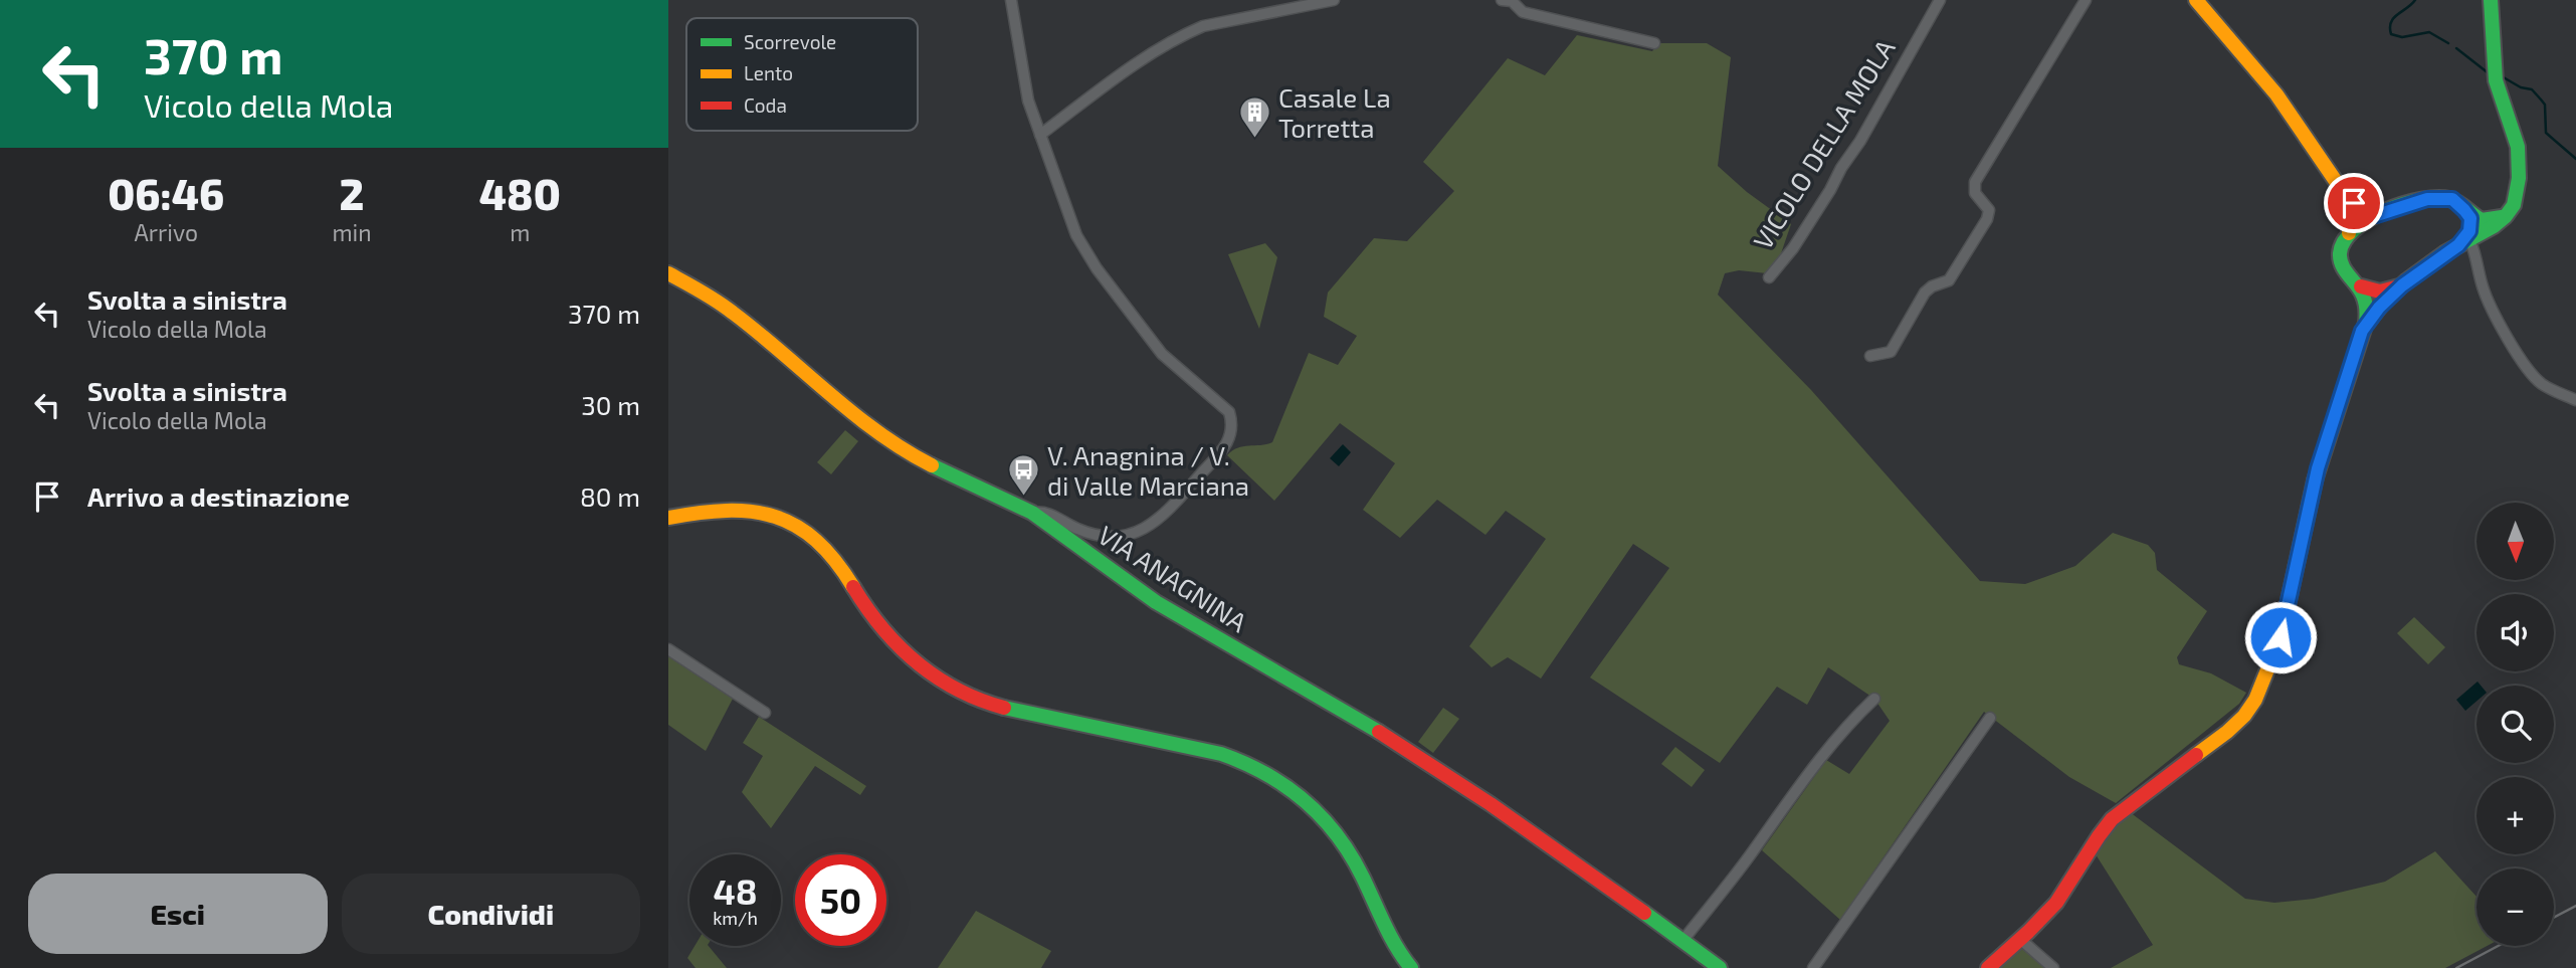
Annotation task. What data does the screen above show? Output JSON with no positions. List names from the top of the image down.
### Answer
{
  "streets": {
    "main road": ["VIA ANAGNINA"],
    "street": ["VICOLO DELLA MOLA"]
  },
  "places": {
    "building": ["Casale La Torretta"],
    "bus stop": ["V. Anagnina / V. di Valle Marciana"]
  },
  "legend": ["Scorrevole", "Lento", "Coda"],
  "north": "bottom",
  "page": {
    "turn": ["370 m", "Vicolo della Mola"],
    "eta": [
      "06:46",
      "Arrivo",
      "2",
      "min",
      "480",
      "m"
    ],
    "list": [
      {
        "name": "Svolta a sinistra",
        "note": "Vicolo della Mola",
        "value": "370 m"
      },
      {
        "name": "Svolta a sinistra",
        "note": "Vicolo della Mola",
        "value": "30 m"
      },
      {
        "name": "Arrivo a destinazione",
        "value": "80 m"
      }
    ],
    "map_buttons": ["+", "−"],
    "speed": "48 km/h",
    "limit": "50",
    "buttons": ["Esci", "Condividi"]
  }
}
